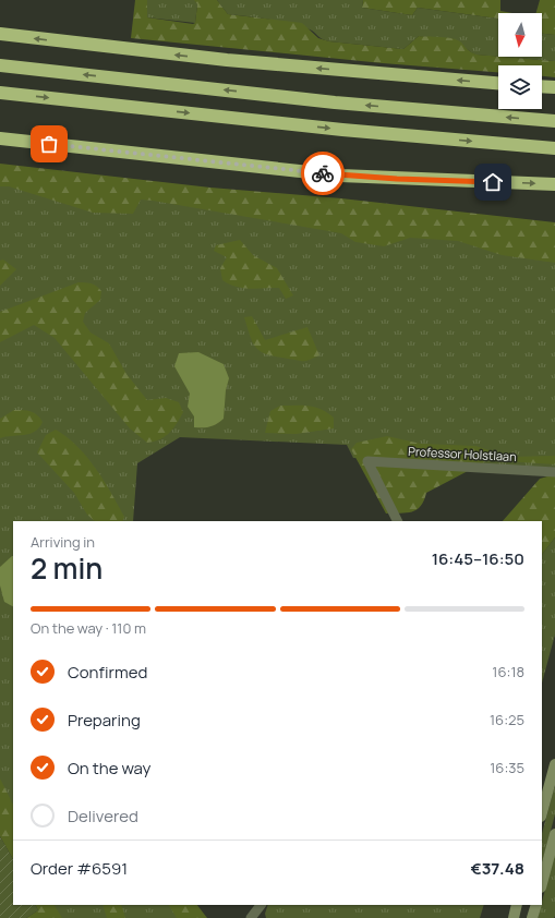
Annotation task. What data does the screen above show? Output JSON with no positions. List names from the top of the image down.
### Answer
{
  "streets": {
    "street": ["Professor Holstlaan"]
  },
  "north": "bottom",
  "page": {
    "heading": ["2 min", "Arriving in", "16:45–16:50"],
    "panel": ["Order #6591", "€37.48"],
    "bar": "On the way · 110 m",
    "list": [
      ["Confirmed", "16:18"],
      ["Preparing", "16:25"],
      ["On the way", "16:35"],
      "Delivered"
    ]
  }
}
